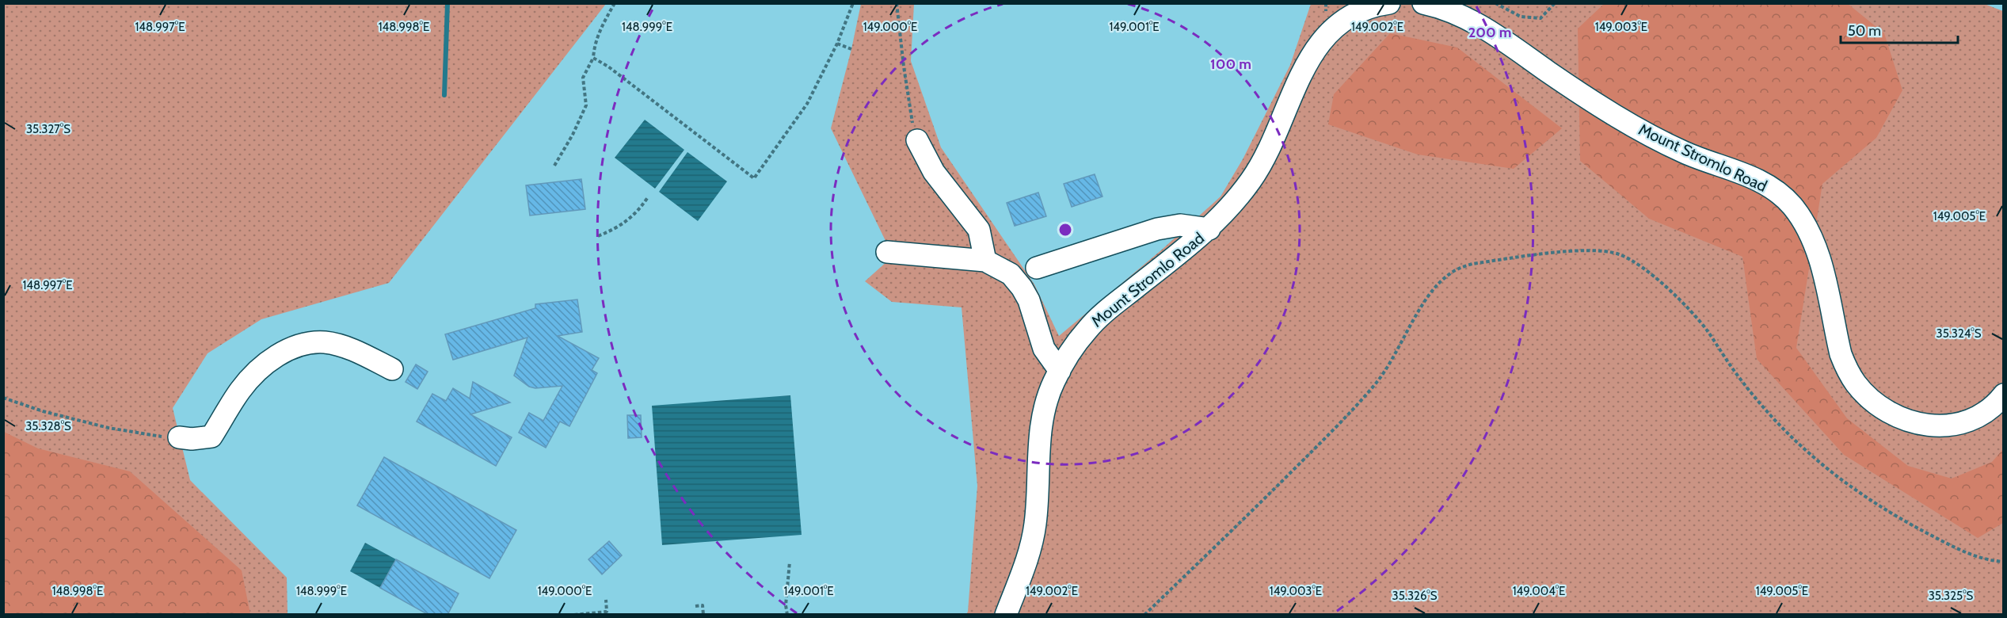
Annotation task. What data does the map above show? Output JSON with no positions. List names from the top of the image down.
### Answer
{
  "streets": {
    "street": ["Mount Stromlo Road"]
  },
  "scale_bar": "50 m",
  "coordinates": [
    "148.997°E",
    "148.998°E",
    "148.999°E",
    "149.000°E",
    "149.001°E",
    "149.002°E",
    "149.003°E",
    "35.327°S",
    "149.005°E",
    "35.324°S",
    "35.328°S",
    "149.004°E",
    "35.326°S",
    "35.325°S"
  ],
  "rings": ["200 m", "100 m"]
}
